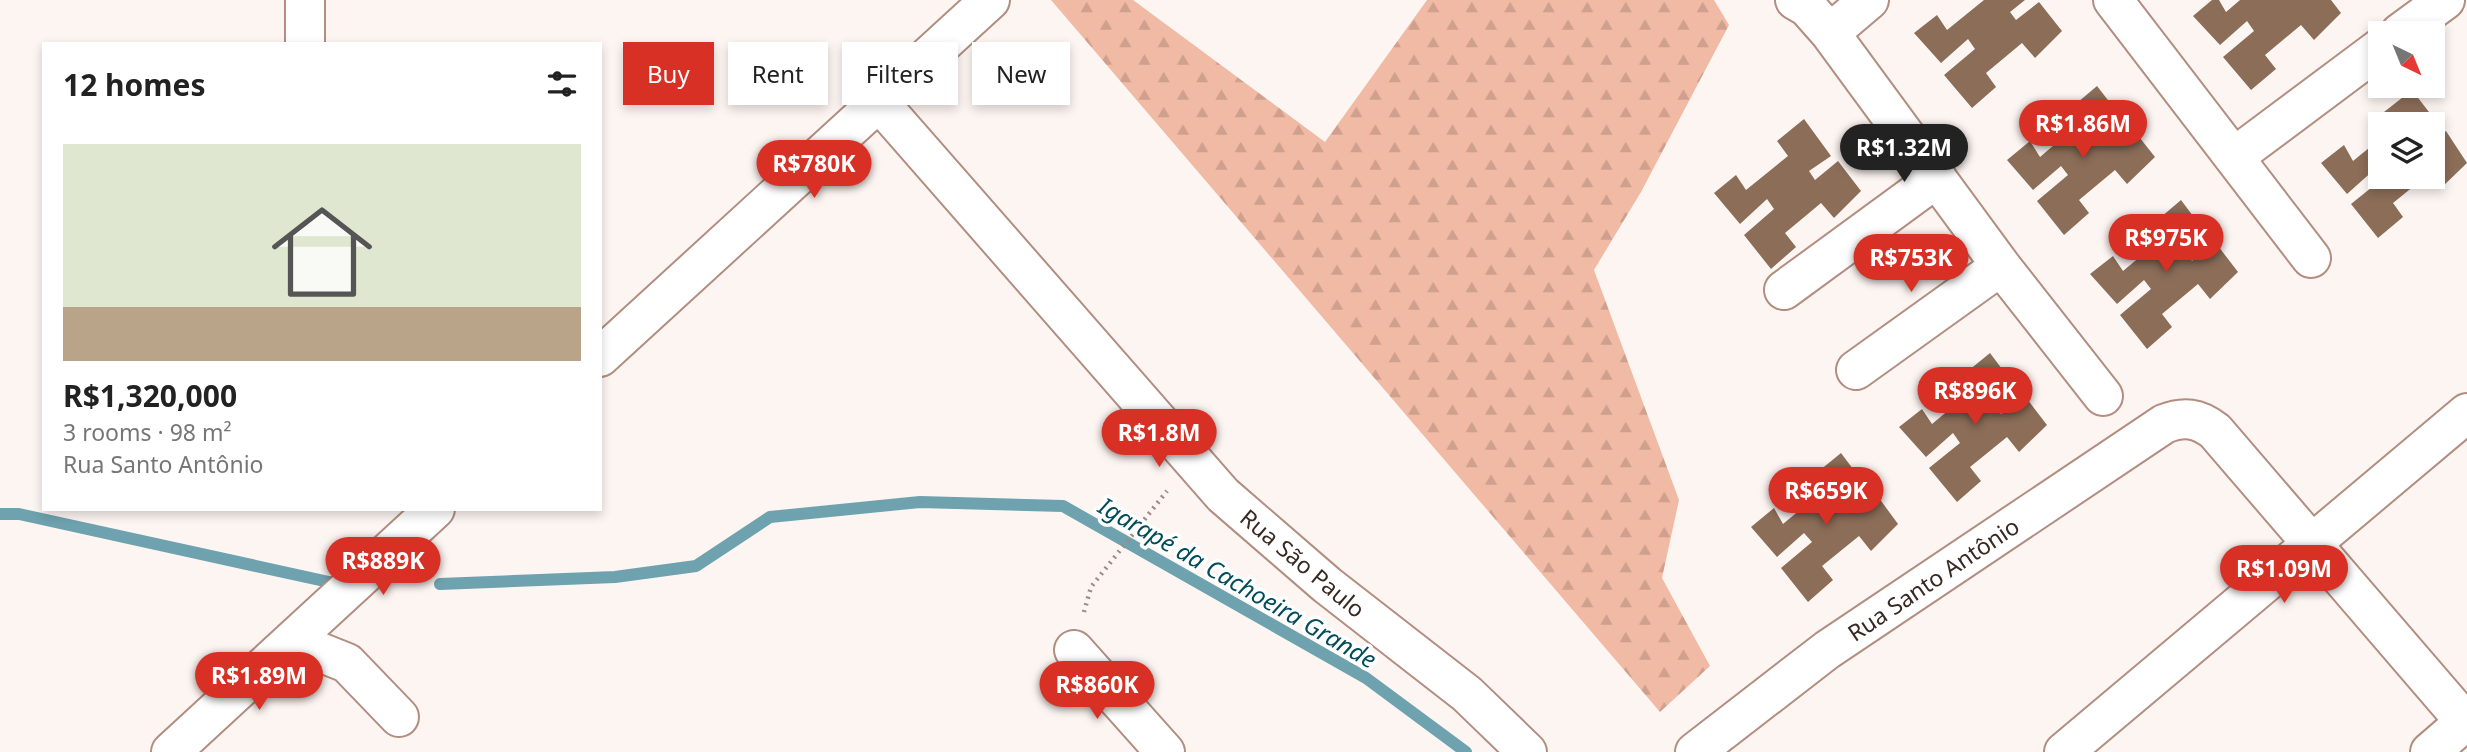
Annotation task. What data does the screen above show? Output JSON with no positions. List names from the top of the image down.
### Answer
{
  "streets": {
    "street": ["Rua São Paulo", "Rua Santo Antônio"]
  },
  "water": ["Igarapé da Cachoeira Grande"],
  "north": "bottom right",
  "page": {
    "chip": [
      "Buy",
      "Rent",
      "Filters",
      "New"
    ],
    "heading": "12 homes",
    "price": [
      "R$1.86M",
      "R$1.32M",
      "R$780K",
      "R$975K",
      "R$753K",
      "R$896K",
      "R$1.8M",
      "R$659K",
      "R$889K",
      "R$1.09M",
      "R$1.89M",
      "R$860K"
    ],
    "list": [
      {
        "name": "R$1,320,000",
        "note": "3 rooms · 98 m² · Rua Santo Antônio"
      }
    ]
  }
}
